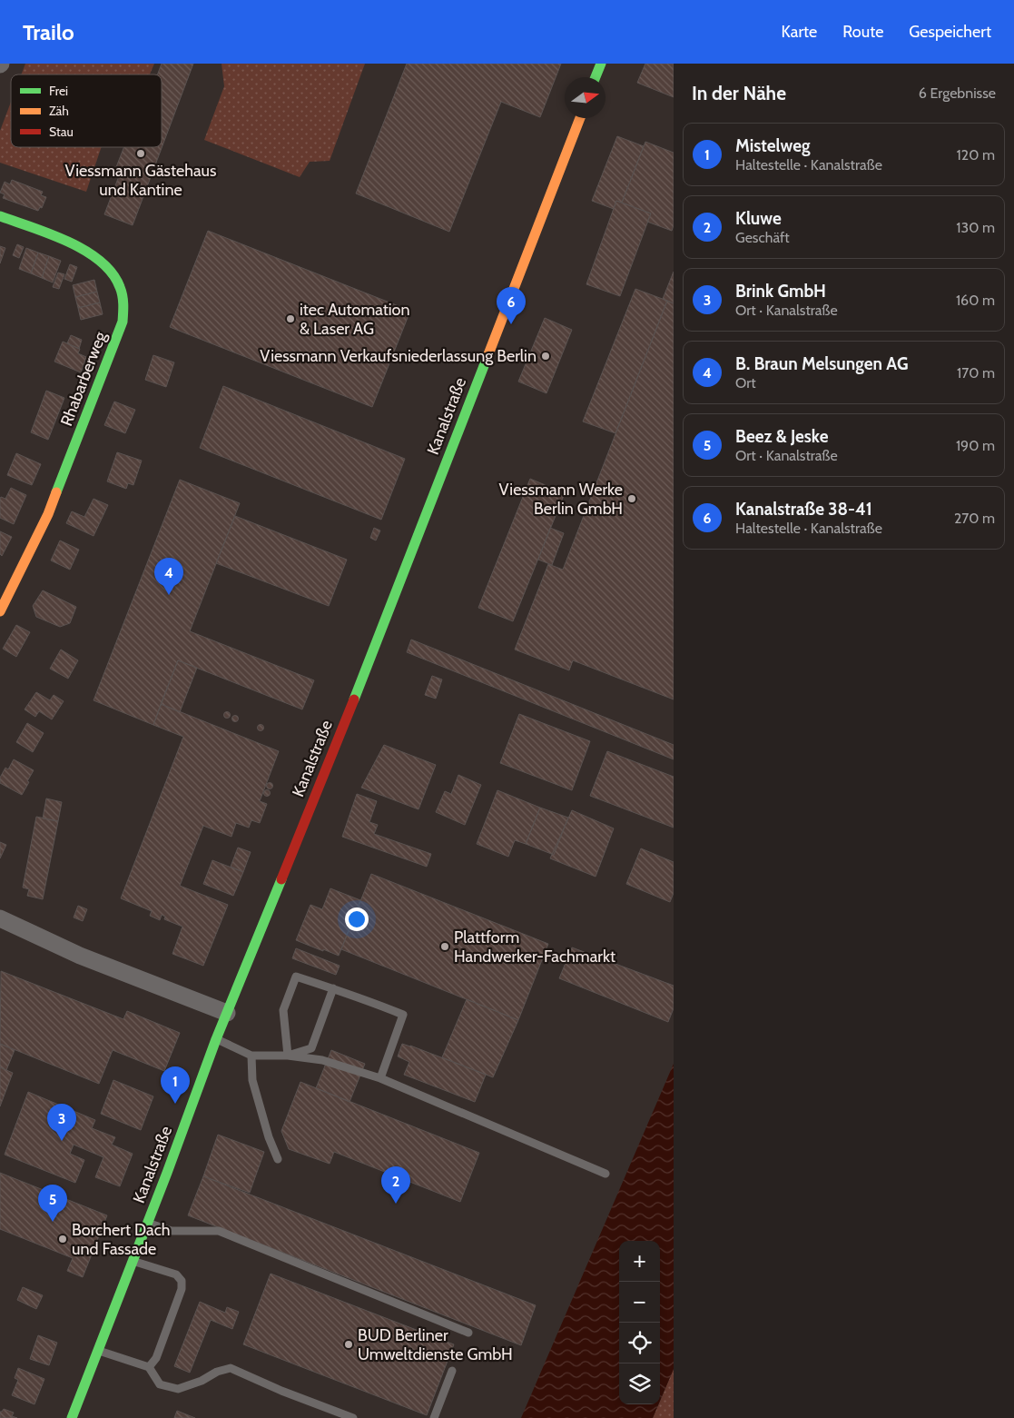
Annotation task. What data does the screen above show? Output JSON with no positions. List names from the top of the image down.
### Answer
{
  "streets": {
    "street": ["Rhabarberweg", "Kanalstraße"]
  },
  "places": [
    "Viessmann Gästehaus und Kantine",
    "itec Automation & Laser AG",
    "Viessmann Verkaufsniederlassung Berlin",
    "Viessmann Werke Berlin GmbH",
    "Plattform Handwerker-Fachmarkt",
    "Borchert Dach und Fassade",
    "BUD Berliner Umweltdienste GmbH"
  ],
  "legend": ["Frei", "Zäh", "Stau"],
  "north": "right",
  "page": {
    "header": "Trailo",
    "nav": ["Karte", "Route", "Gespeichert"],
    "heading": ["In der Nähe", "6 Ergebnisse"],
    "list": [
      {
        "mark": "1",
        "name": "Mistelweg",
        "note": "Haltestelle · Kanalstraße",
        "value": "120 m"
      },
      {
        "mark": "2",
        "name": "Kluwe",
        "note": "Geschäft",
        "value": "130 m"
      },
      {
        "mark": "3",
        "name": "Brink GmbH",
        "note": "Ort · Kanalstraße",
        "value": "160 m"
      },
      {
        "mark": "4",
        "name": "B. Braun Melsungen AG",
        "note": "Ort",
        "value": "170 m"
      },
      {
        "mark": "5",
        "name": "Beez & Jeske",
        "note": "Ort · Kanalstraße",
        "value": "190 m"
      },
      {
        "mark": "6",
        "name": "Kanalstraße 38-41",
        "note": "Haltestelle · Kanalstraße",
        "value": "270 m"
      }
    ],
    "pins": [
      "6",
      "4",
      "1",
      "3",
      "2",
      "5"
    ],
    "map_buttons": ["+", "−"]
  }
}
